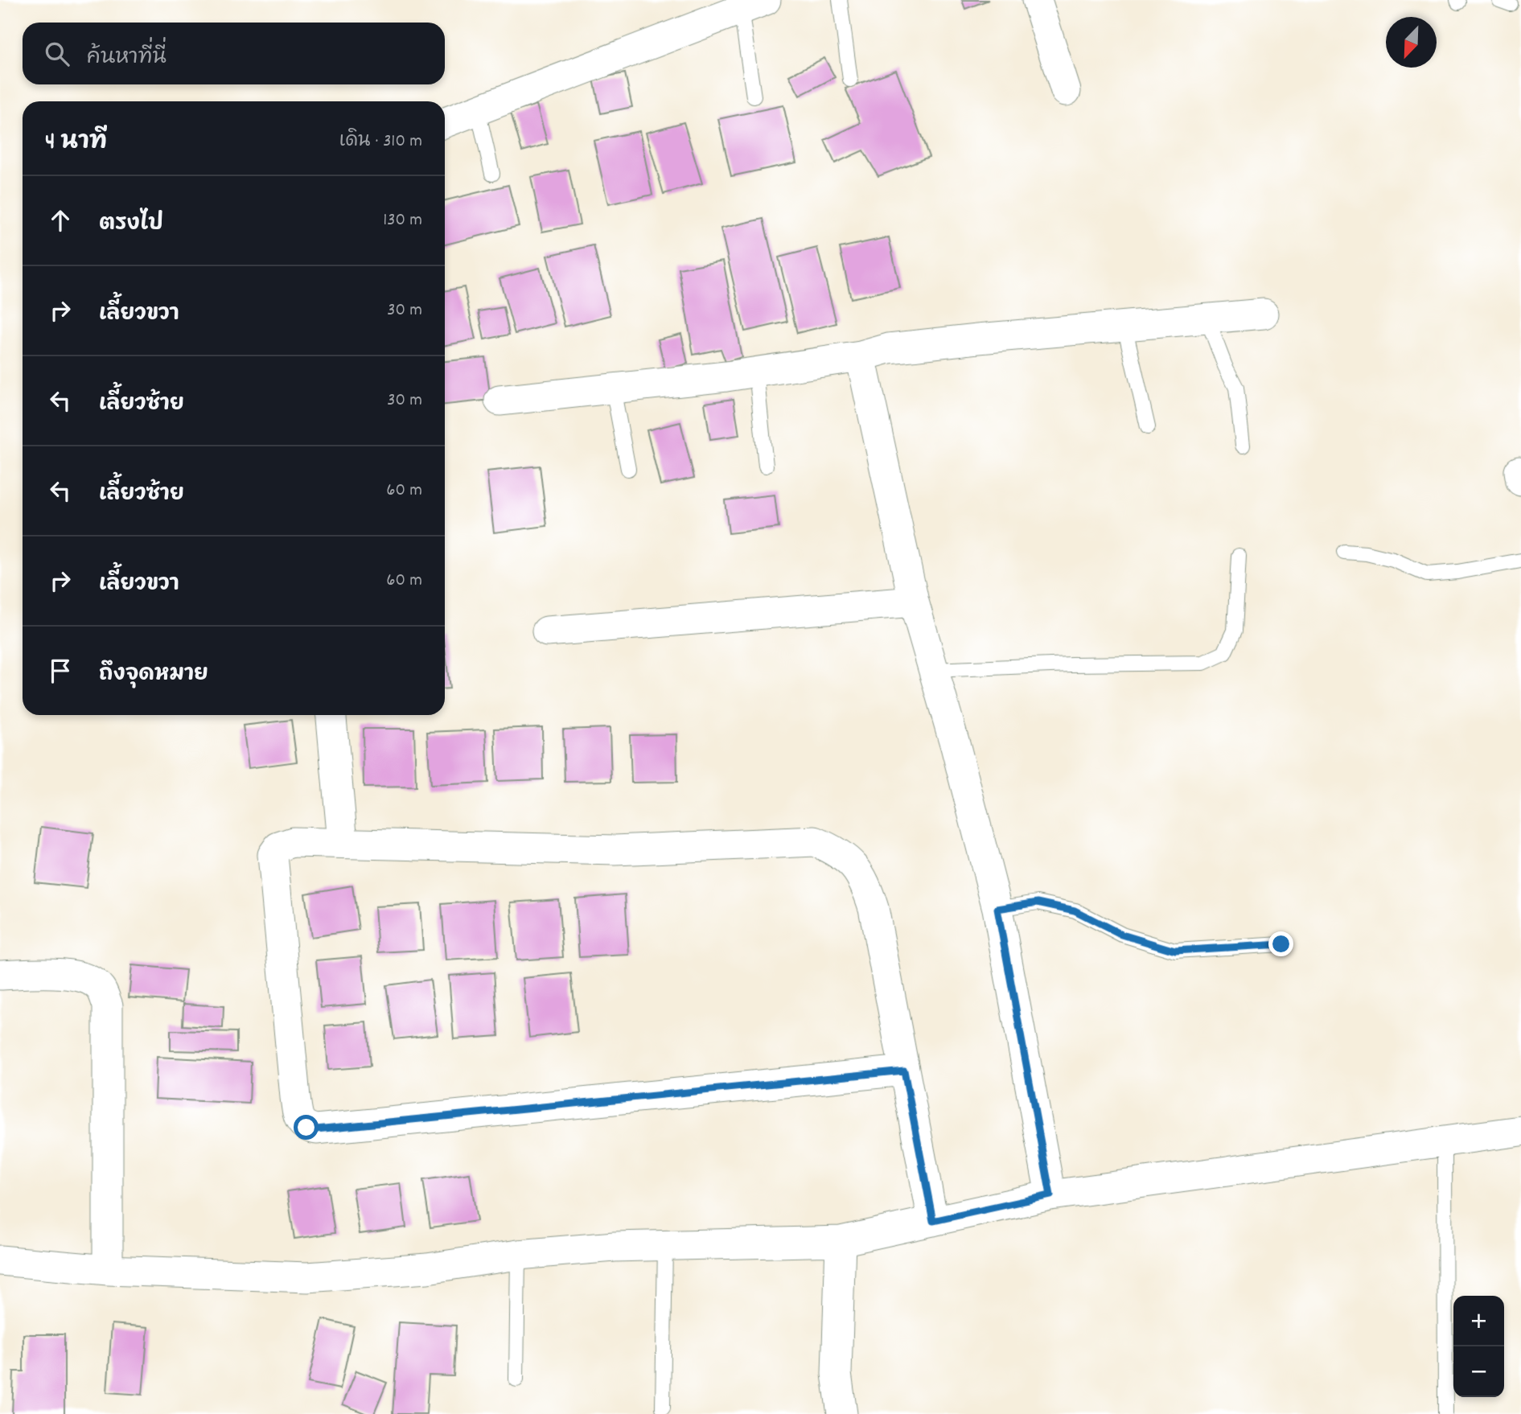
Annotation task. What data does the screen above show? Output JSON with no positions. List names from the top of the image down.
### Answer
{
  "north": "bottom left",
  "page": {
    "search": "ค้นหาที่นี่",
    "heading": ["4 นาที", "เดิน · 310 m"],
    "list": [
      ["ตรงไป", "130 m"],
      ["เลี้ยวขวา", "30 m"],
      ["เลี้ยวซ้าย", "30 m"],
      ["เลี้ยวซ้าย", "60 m"],
      ["เลี้ยวขวา", "60 m"],
      "ถึงจุดหมาย"
    ],
    "map_buttons": ["+", "−"]
  }
}
